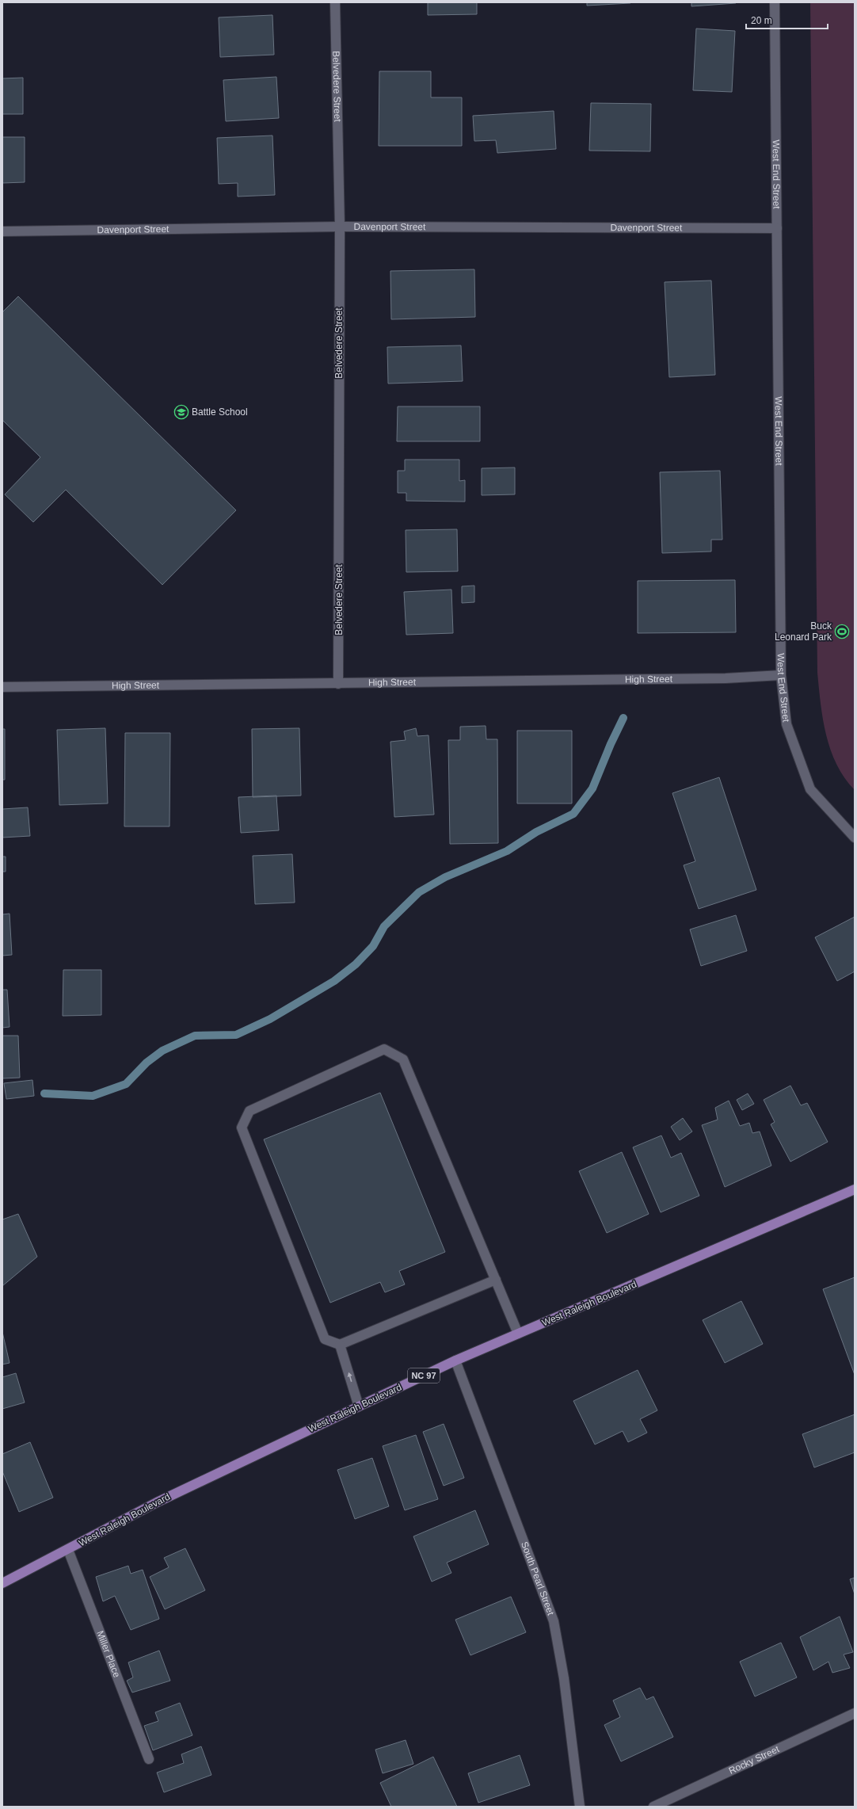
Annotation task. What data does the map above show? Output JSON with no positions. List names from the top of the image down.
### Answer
{
  "streets": {
    "main road": ["West Raleigh Boulevard", "NC 97"],
    "street": [
      "Belvedere Street",
      "West End Street",
      "Davenport Street",
      "High Street",
      "South Pearl Street",
      "Miller Place",
      "Rocky Street"
    ]
  },
  "crossings": [
    ["Belvedere Street", "Davenport Street"],
    ["Belvedere Street", "High Street"],
    ["West End Street", "Davenport Street"],
    ["West End Street", "High Street"],
    ["West Raleigh Boulevard", "South Pearl Street"],
    ["West Raleigh Boulevard", "Miller Place"]
  ],
  "places": {
    "school or university": ["Battle School"],
    "sports": ["Buck Leonard Park"]
  },
  "scale_bar": "20 m"
}
